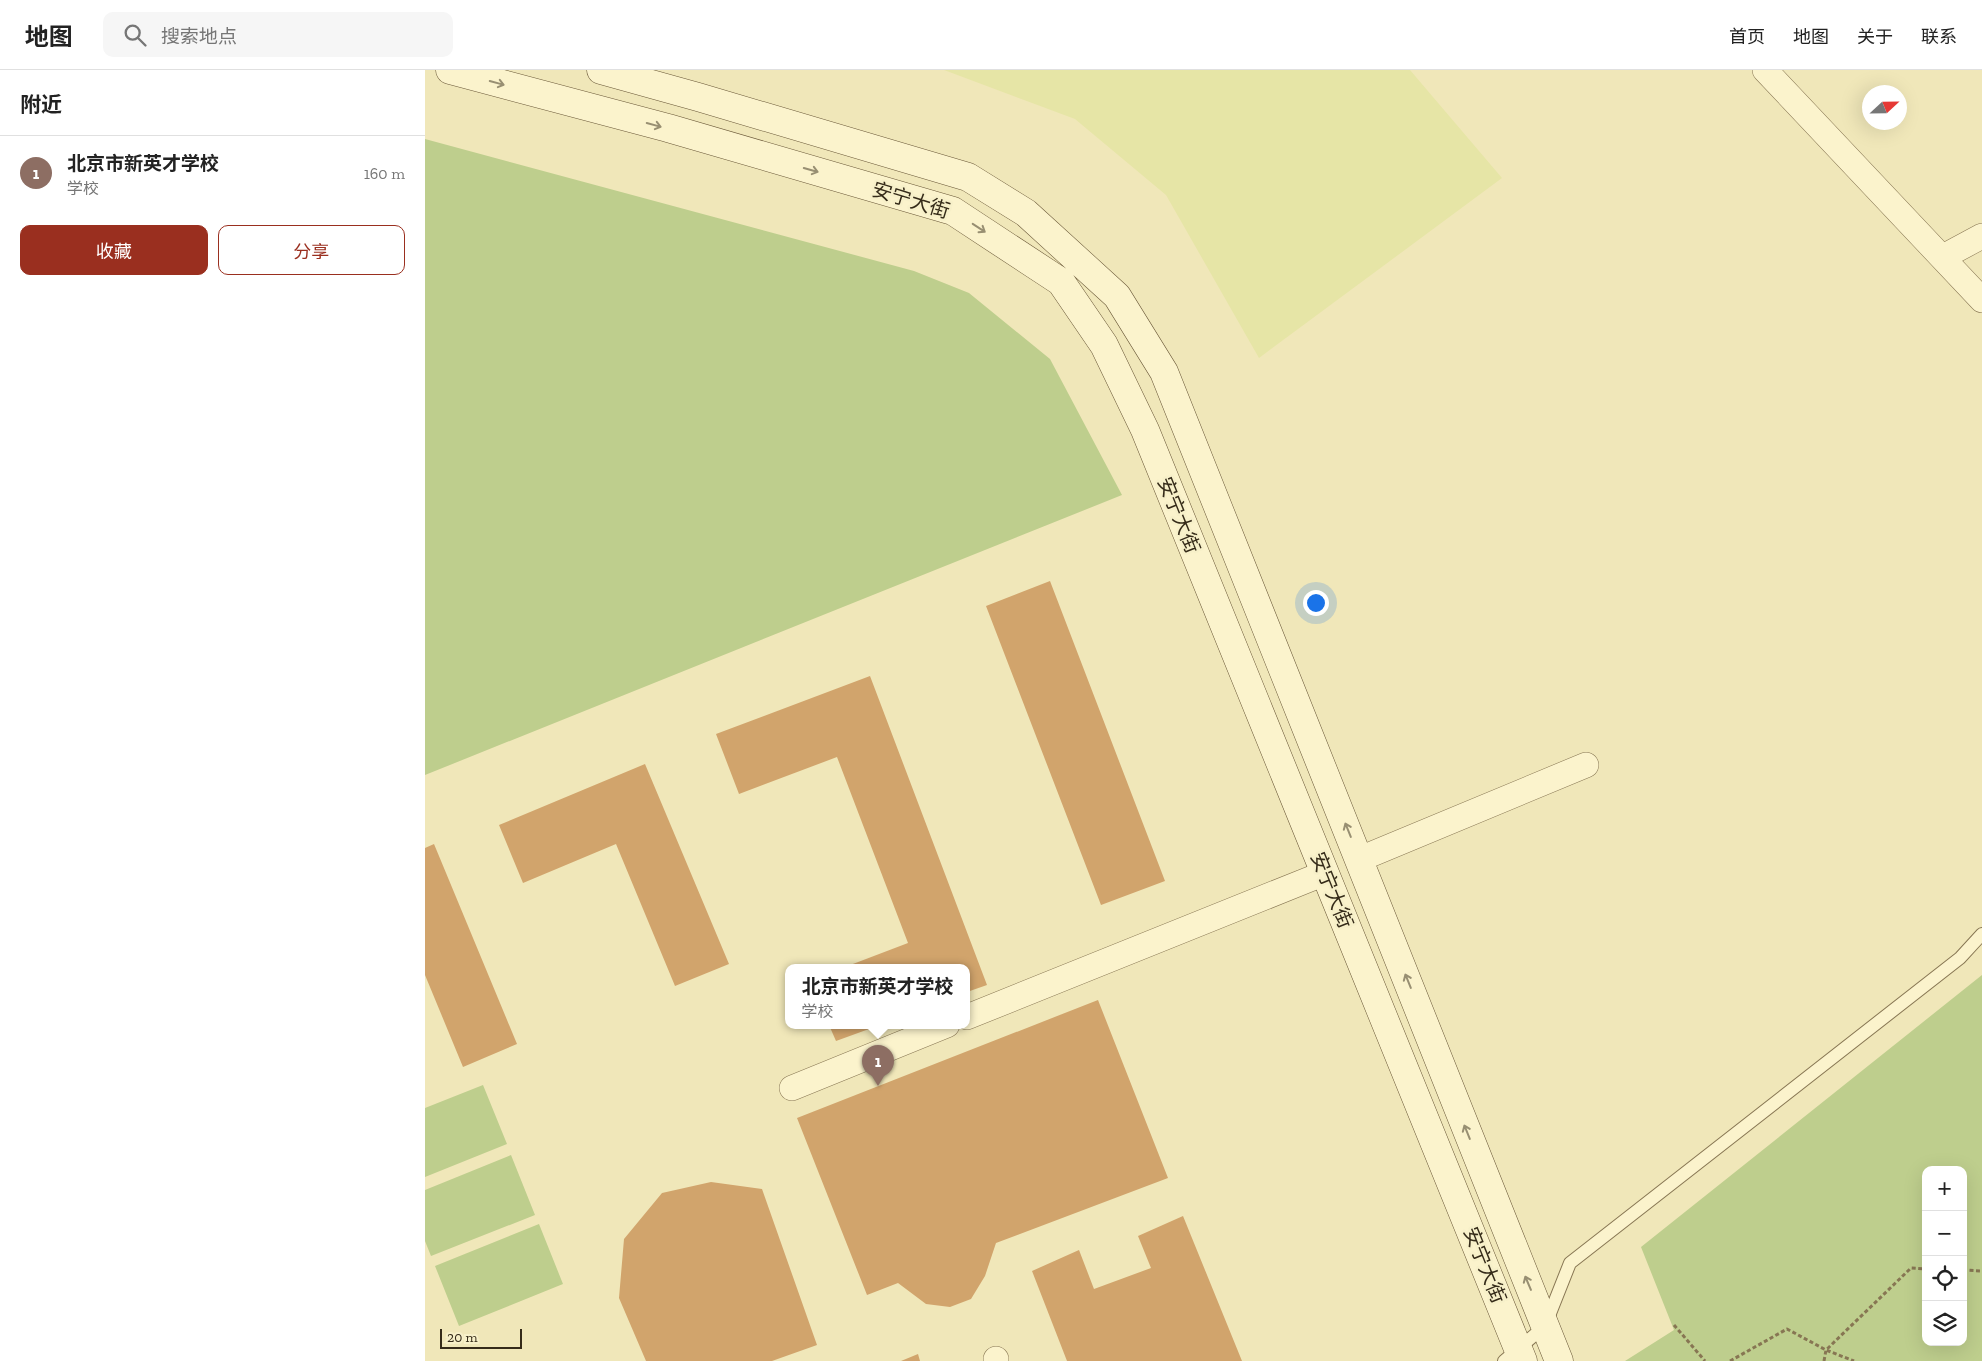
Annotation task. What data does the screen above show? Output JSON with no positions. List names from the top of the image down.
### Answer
{
  "streets": {
    "main road": ["安宁大街"]
  },
  "scale_bar": "20 m",
  "north": "right",
  "page": {
    "header": "地图",
    "search": "搜索地点",
    "nav": [
      "首页",
      "地图",
      "关于",
      "联系"
    ],
    "heading": "附近",
    "list": [
      {
        "mark": "1",
        "name": "北京市新英才学校",
        "note": "学校",
        "value": "160 m"
      }
    ],
    "buttons": ["收藏", "分享"],
    "popup": ["北京市新英才学校", "学校"],
    "pins": "1",
    "map_buttons": ["+", "−"],
    "scale": "20 m"
  }
}
